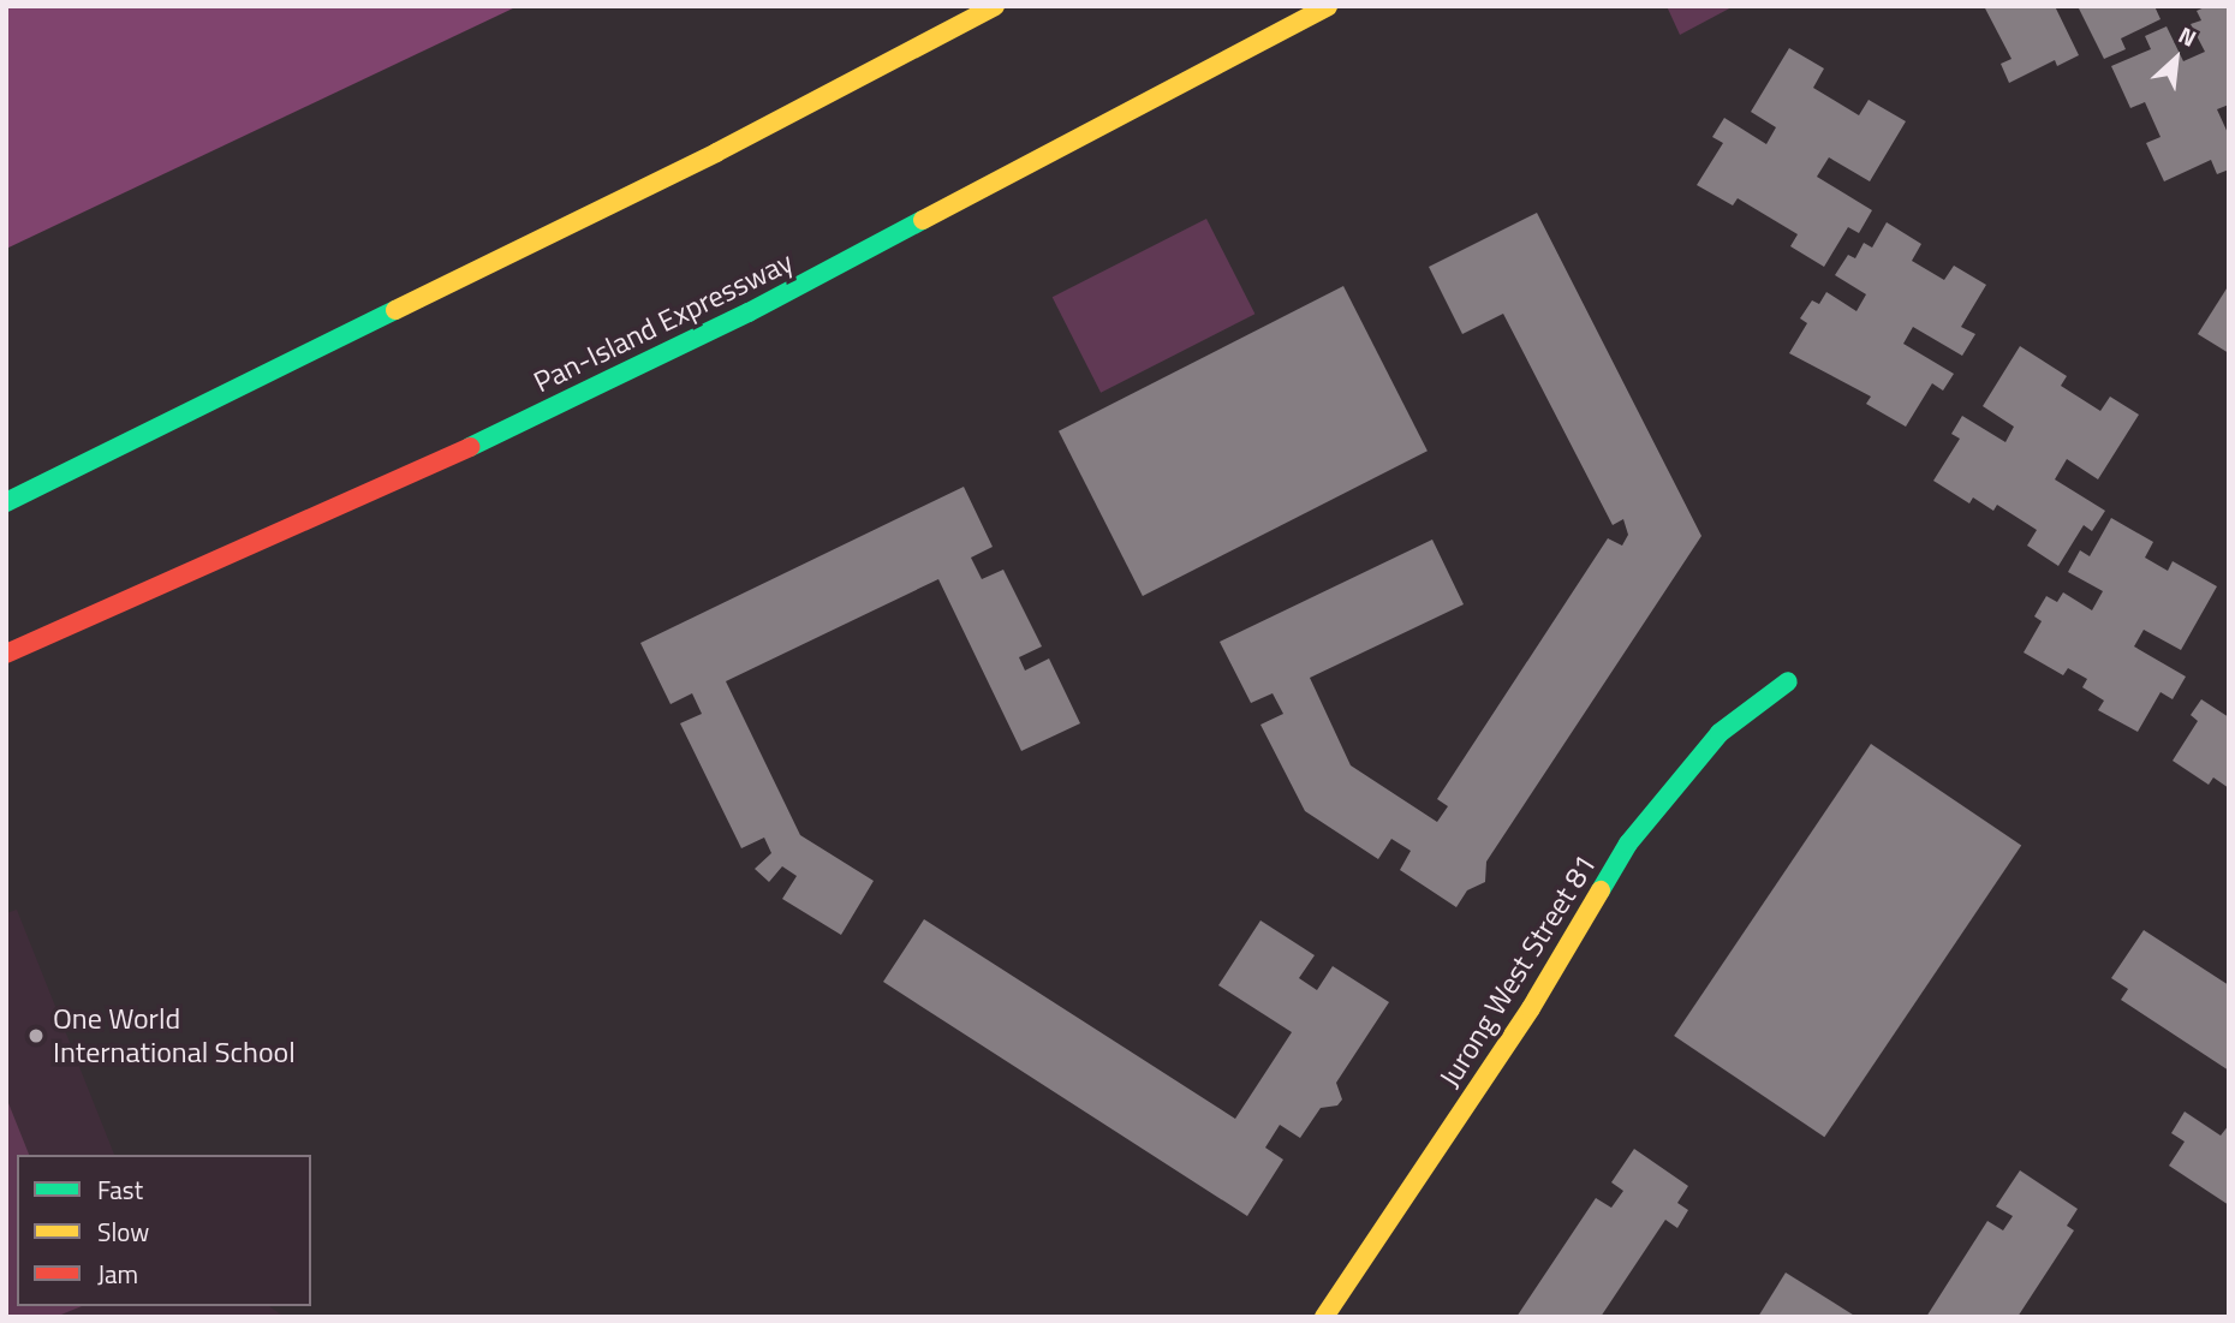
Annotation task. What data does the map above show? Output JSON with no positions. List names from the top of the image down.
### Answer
{
  "streets": {
    "main road": ["Pan-Island Expressway", "Jurong West Street 81"]
  },
  "places": ["One World International School"],
  "legend": ["Fast", "Slow", "Jam"],
  "north": "top right"
}
